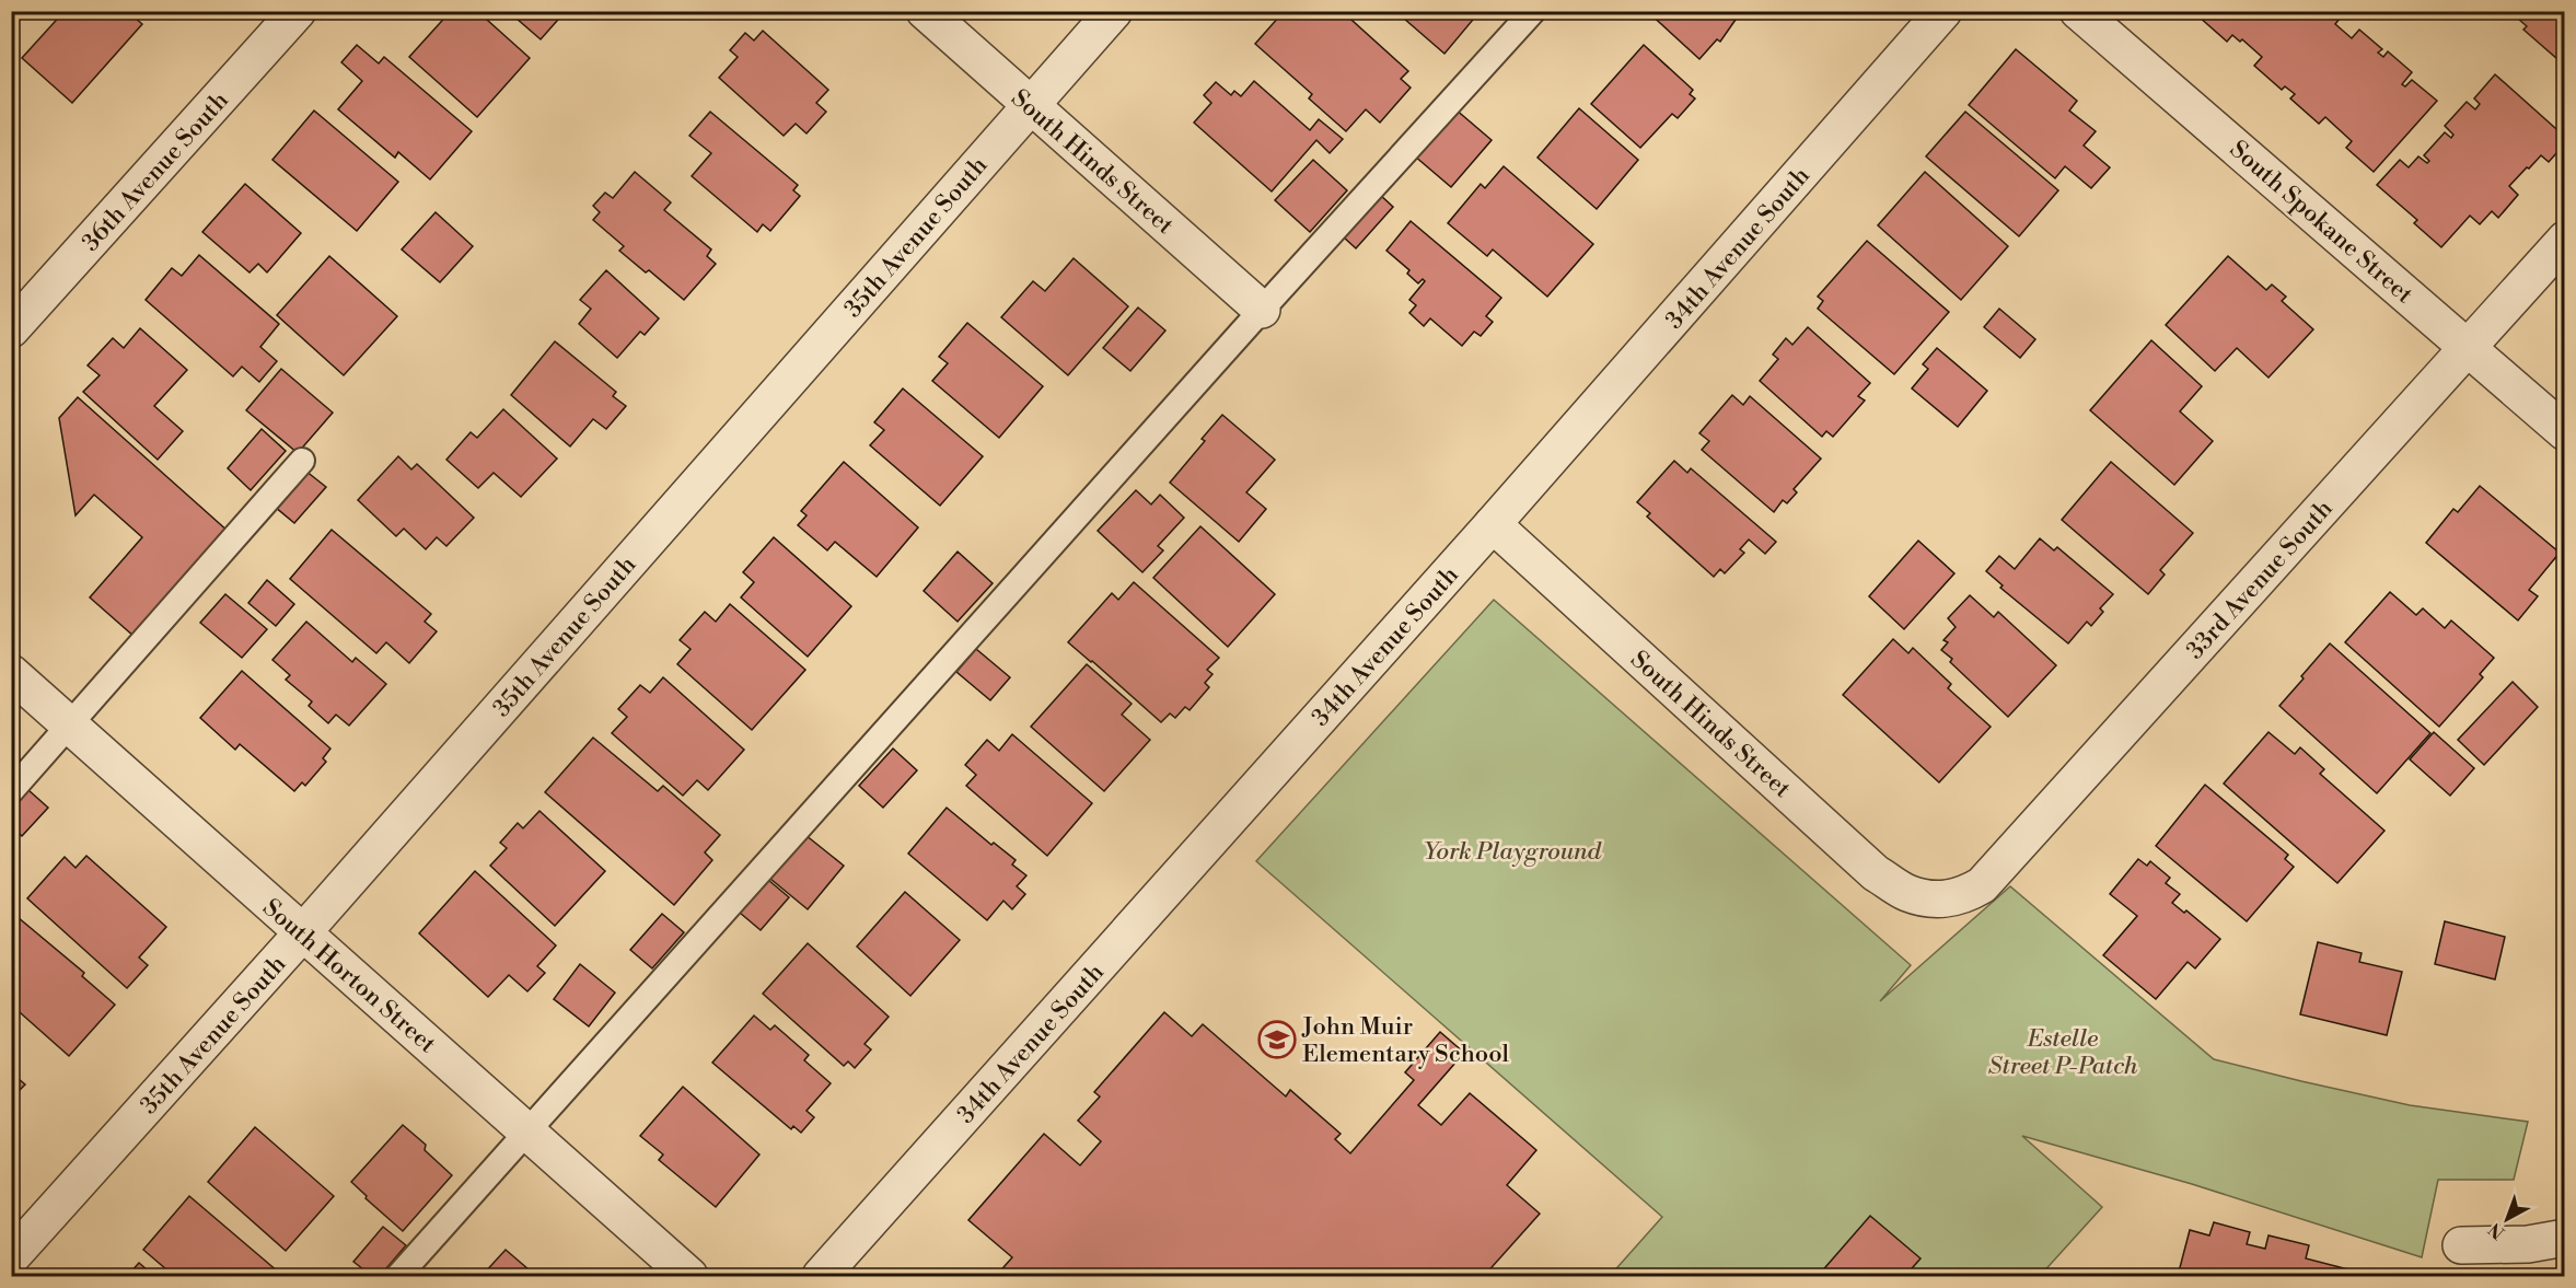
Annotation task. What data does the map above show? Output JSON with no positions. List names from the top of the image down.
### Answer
{
  "streets": {
    "street": [
      "South Hinds Street",
      "36th Avenue South",
      "South Spokane Street",
      "35th Avenue South",
      "34th Avenue South",
      "33rd Avenue South",
      "South Horton Street"
    ]
  },
  "crossings": [
    ["South Hinds Street", "35th Avenue South"],
    ["South Hinds Street", "34th Avenue South"],
    ["South Hinds Street", "33rd Avenue South"],
    ["South Spokane Street", "33rd Avenue South"],
    ["35th Avenue South", "South Horton Street"]
  ],
  "parks": ["York Playground", "Estelle Street P-Patch"],
  "places": {
    "school or university": ["John Muir Elementary School"]
  },
  "north": "bottom left"
}
